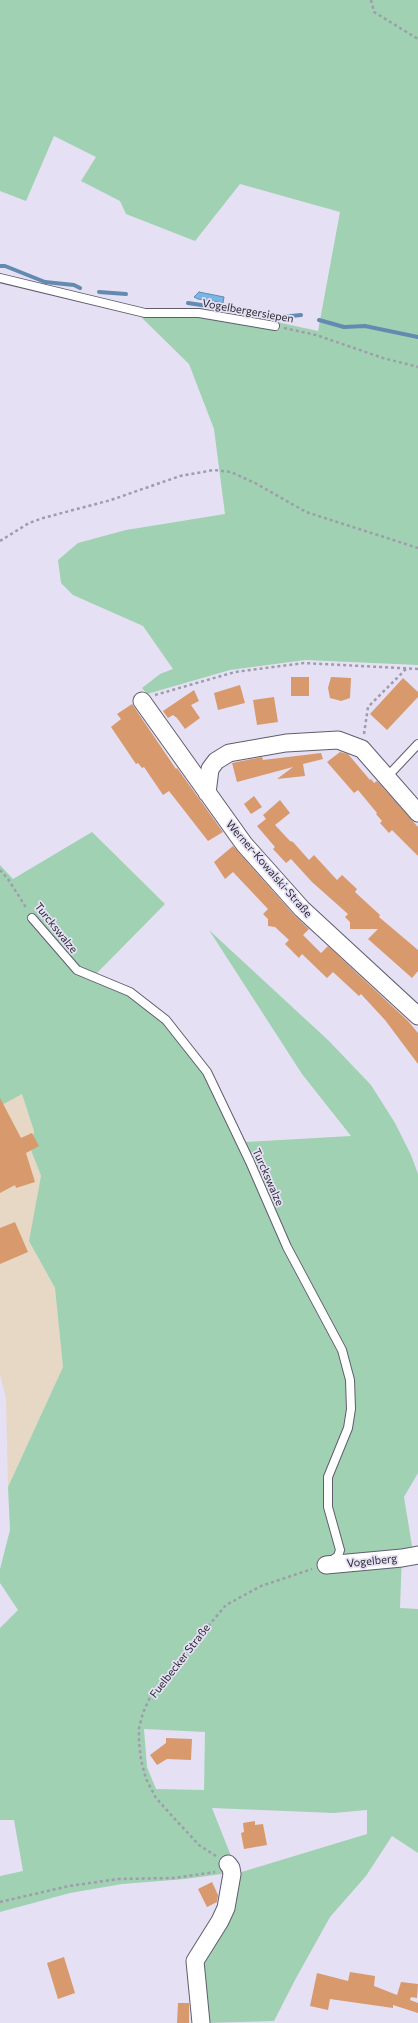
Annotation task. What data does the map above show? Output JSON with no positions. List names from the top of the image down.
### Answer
{
  "streets": {
    "street": ["Werner-Kowalski-Straße", "Vogelberg"],
    "lane": ["Vogelbergersiepen", "Turckswalze"],
    "path": ["Fuelbecker Straße"]
  },
  "crossings": [
    ["Turckswalze", "Vogelberg"],
    ["Turckswalze", "Fuelbecker Straße"],
    ["Vogelberg", "Fuelbecker Straße"]
  ]
}
